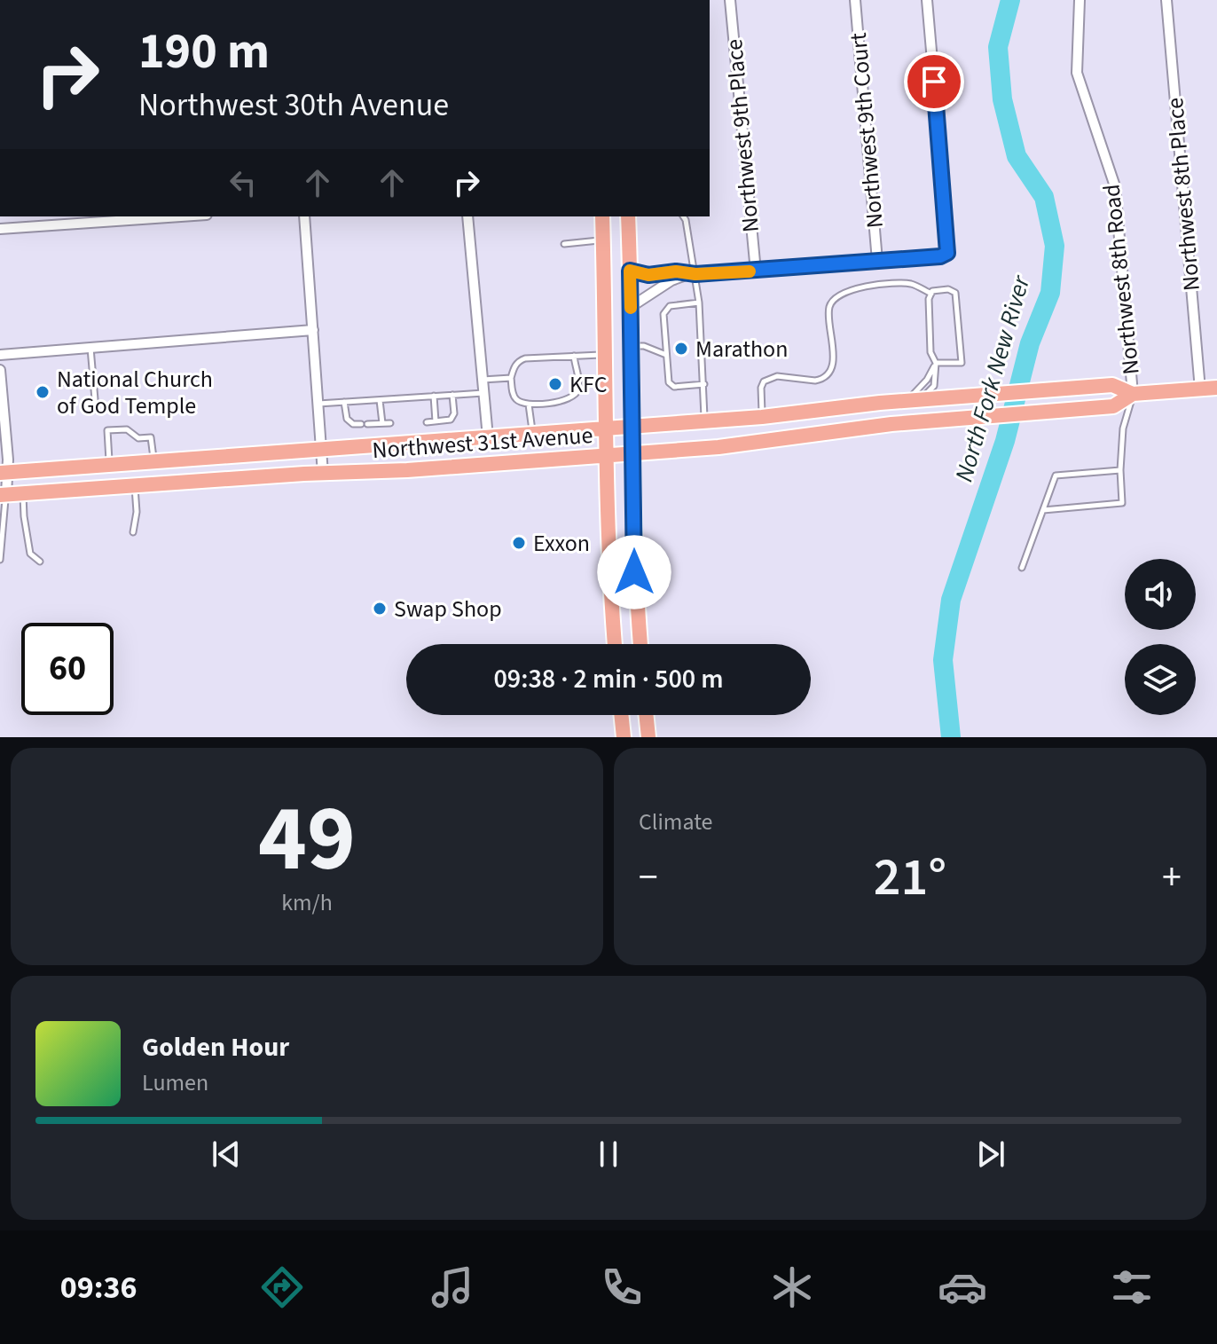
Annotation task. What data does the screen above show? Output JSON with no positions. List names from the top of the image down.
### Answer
{
  "streets": {
    "main road": ["Northwest 31st Avenue"],
    "street": [
      "Northwest 9th Court",
      "Northwest 9th Place",
      "Northwest 8th Place",
      "Northwest 8th Road"
    ]
  },
  "crossings": [
    ["Northwest 8th Place", "Northwest 31st Avenue"],
    ["Northwest 8th Road", "Northwest 31st Avenue"]
  ],
  "water": ["North Fork New River"],
  "places": [
    "Marathon",
    "KFC",
    "National Church of God Temple",
    "Exxon",
    "Swap Shop"
  ],
  "page": {
    "turn": ["190 m", "Northwest 30th Avenue"],
    "limit": "60",
    "trip": "09:38 · 2 min · 500 m",
    "tile": [
      ["49", "km/h"],
      "Climate"
    ],
    "heat": ["−", "21°", "+"],
    "song": ["Golden Hour", "Lumen"],
    "tabs": "09:36"
  }
}
